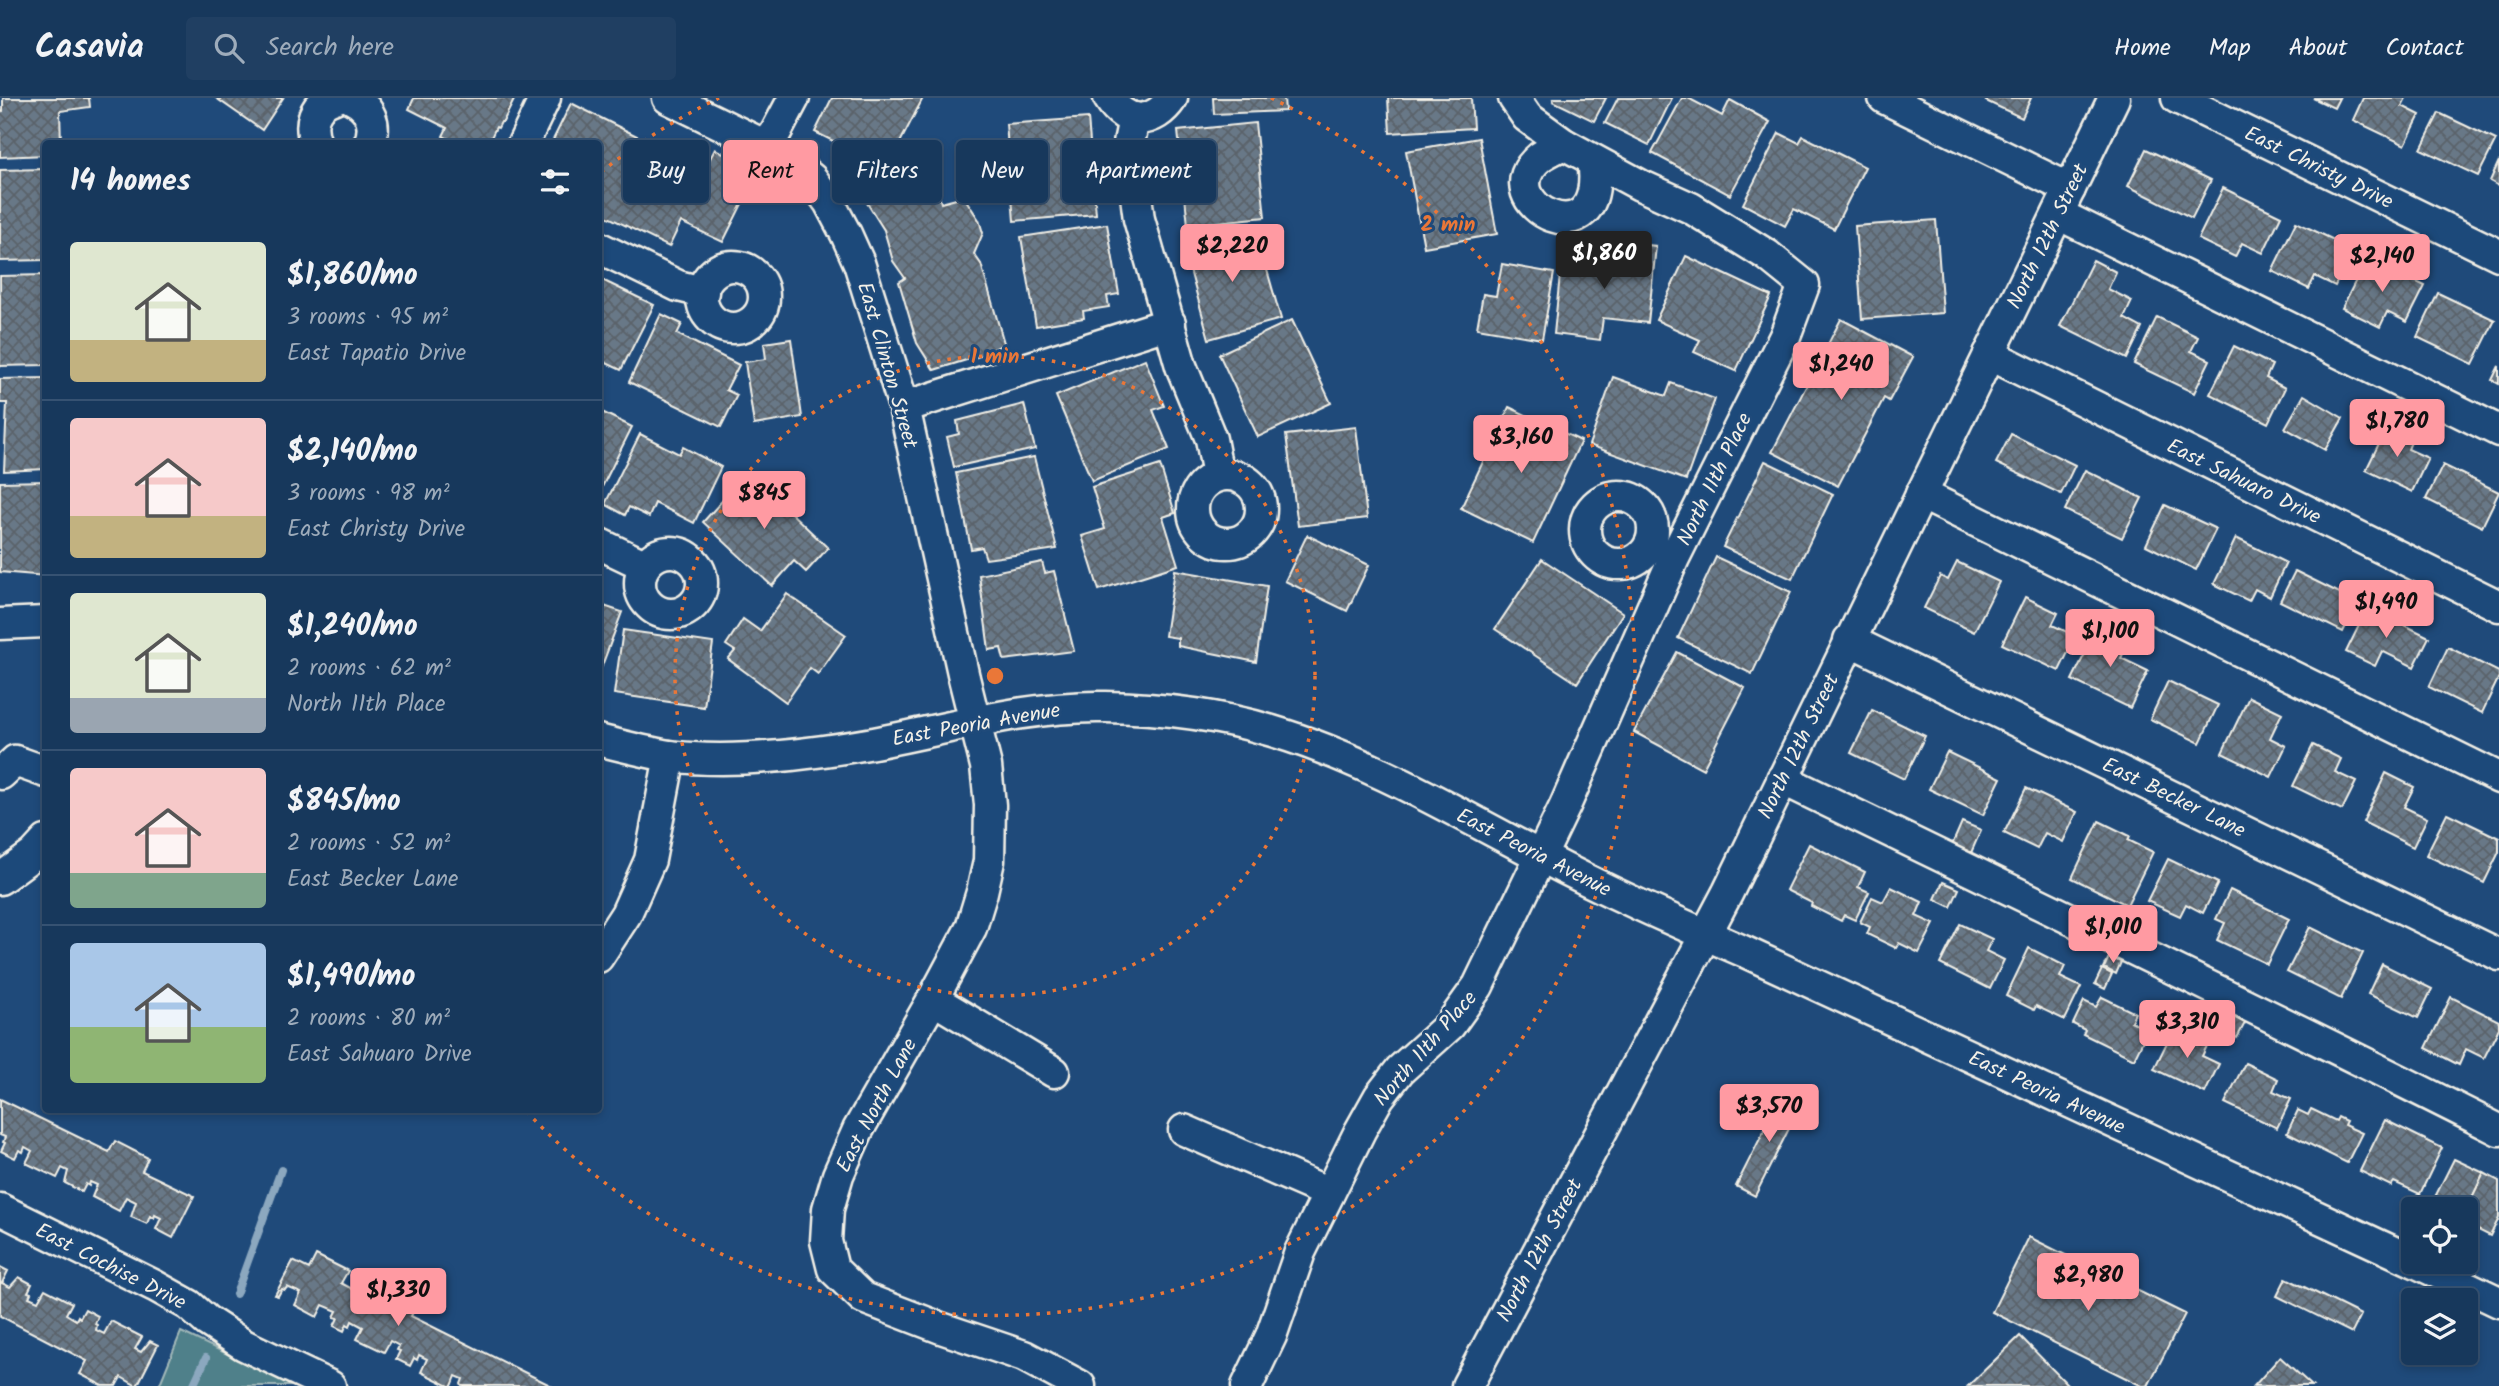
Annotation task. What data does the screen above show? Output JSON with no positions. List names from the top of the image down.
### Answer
{
  "streets": {
    "street": [
      "East Christy Drive",
      "North 12th Street",
      "East Clinton Street",
      "North 11th Place",
      "East Sahuaro Drive",
      "East Peoria Avenue",
      "East Becker Lane",
      "East North Lane",
      "East Cochise Drive"
    ]
  },
  "crossings": [
    ["North 12th Street", "East Sahuaro Drive"],
    ["North 12th Street", "East Peoria Avenue"],
    ["North 12th Street", "East Becker Lane"],
    ["East Clinton Street", "East Peoria Avenue"],
    ["East Clinton Street", "East North Lane"],
    ["North 11th Place", "East Peoria Avenue"],
    ["East Peoria Avenue", "East North Lane"]
  ],
  "page": {
    "header": "Casavia",
    "search": "Search here",
    "nav": [
      "Home",
      "Map",
      "About",
      "Contact"
    ],
    "chip": [
      "Buy",
      "Rent",
      "Filters",
      "New",
      "Apartment"
    ],
    "heading": "14 homes",
    "price": [
      "$2,220",
      "$1,860",
      "$2,140",
      "$1,240",
      "$1,780",
      "$3,160",
      "$845",
      "$1,490",
      "$1,100",
      "$1,010",
      "$3,310",
      "$3,570",
      "$2,980",
      "$1,330"
    ],
    "list": [
      {
        "name": "$1,860/mo",
        "note": "3 rooms · 95 m² · East Tapatio Drive"
      },
      {
        "name": "$2,140/mo",
        "note": "3 rooms · 98 m² · East Christy Drive"
      },
      {
        "name": "$1,240/mo",
        "note": "2 rooms · 62 m² · North 11th Place"
      },
      {
        "name": "$845/mo",
        "note": "2 rooms · 52 m² · East Becker Lane"
      },
      {
        "name": "$1,490/mo",
        "note": "2 rooms · 80 m² · East Sahuaro Drive"
      }
    ]
  },
  "rings": ["2 min", "1 min"]
}
